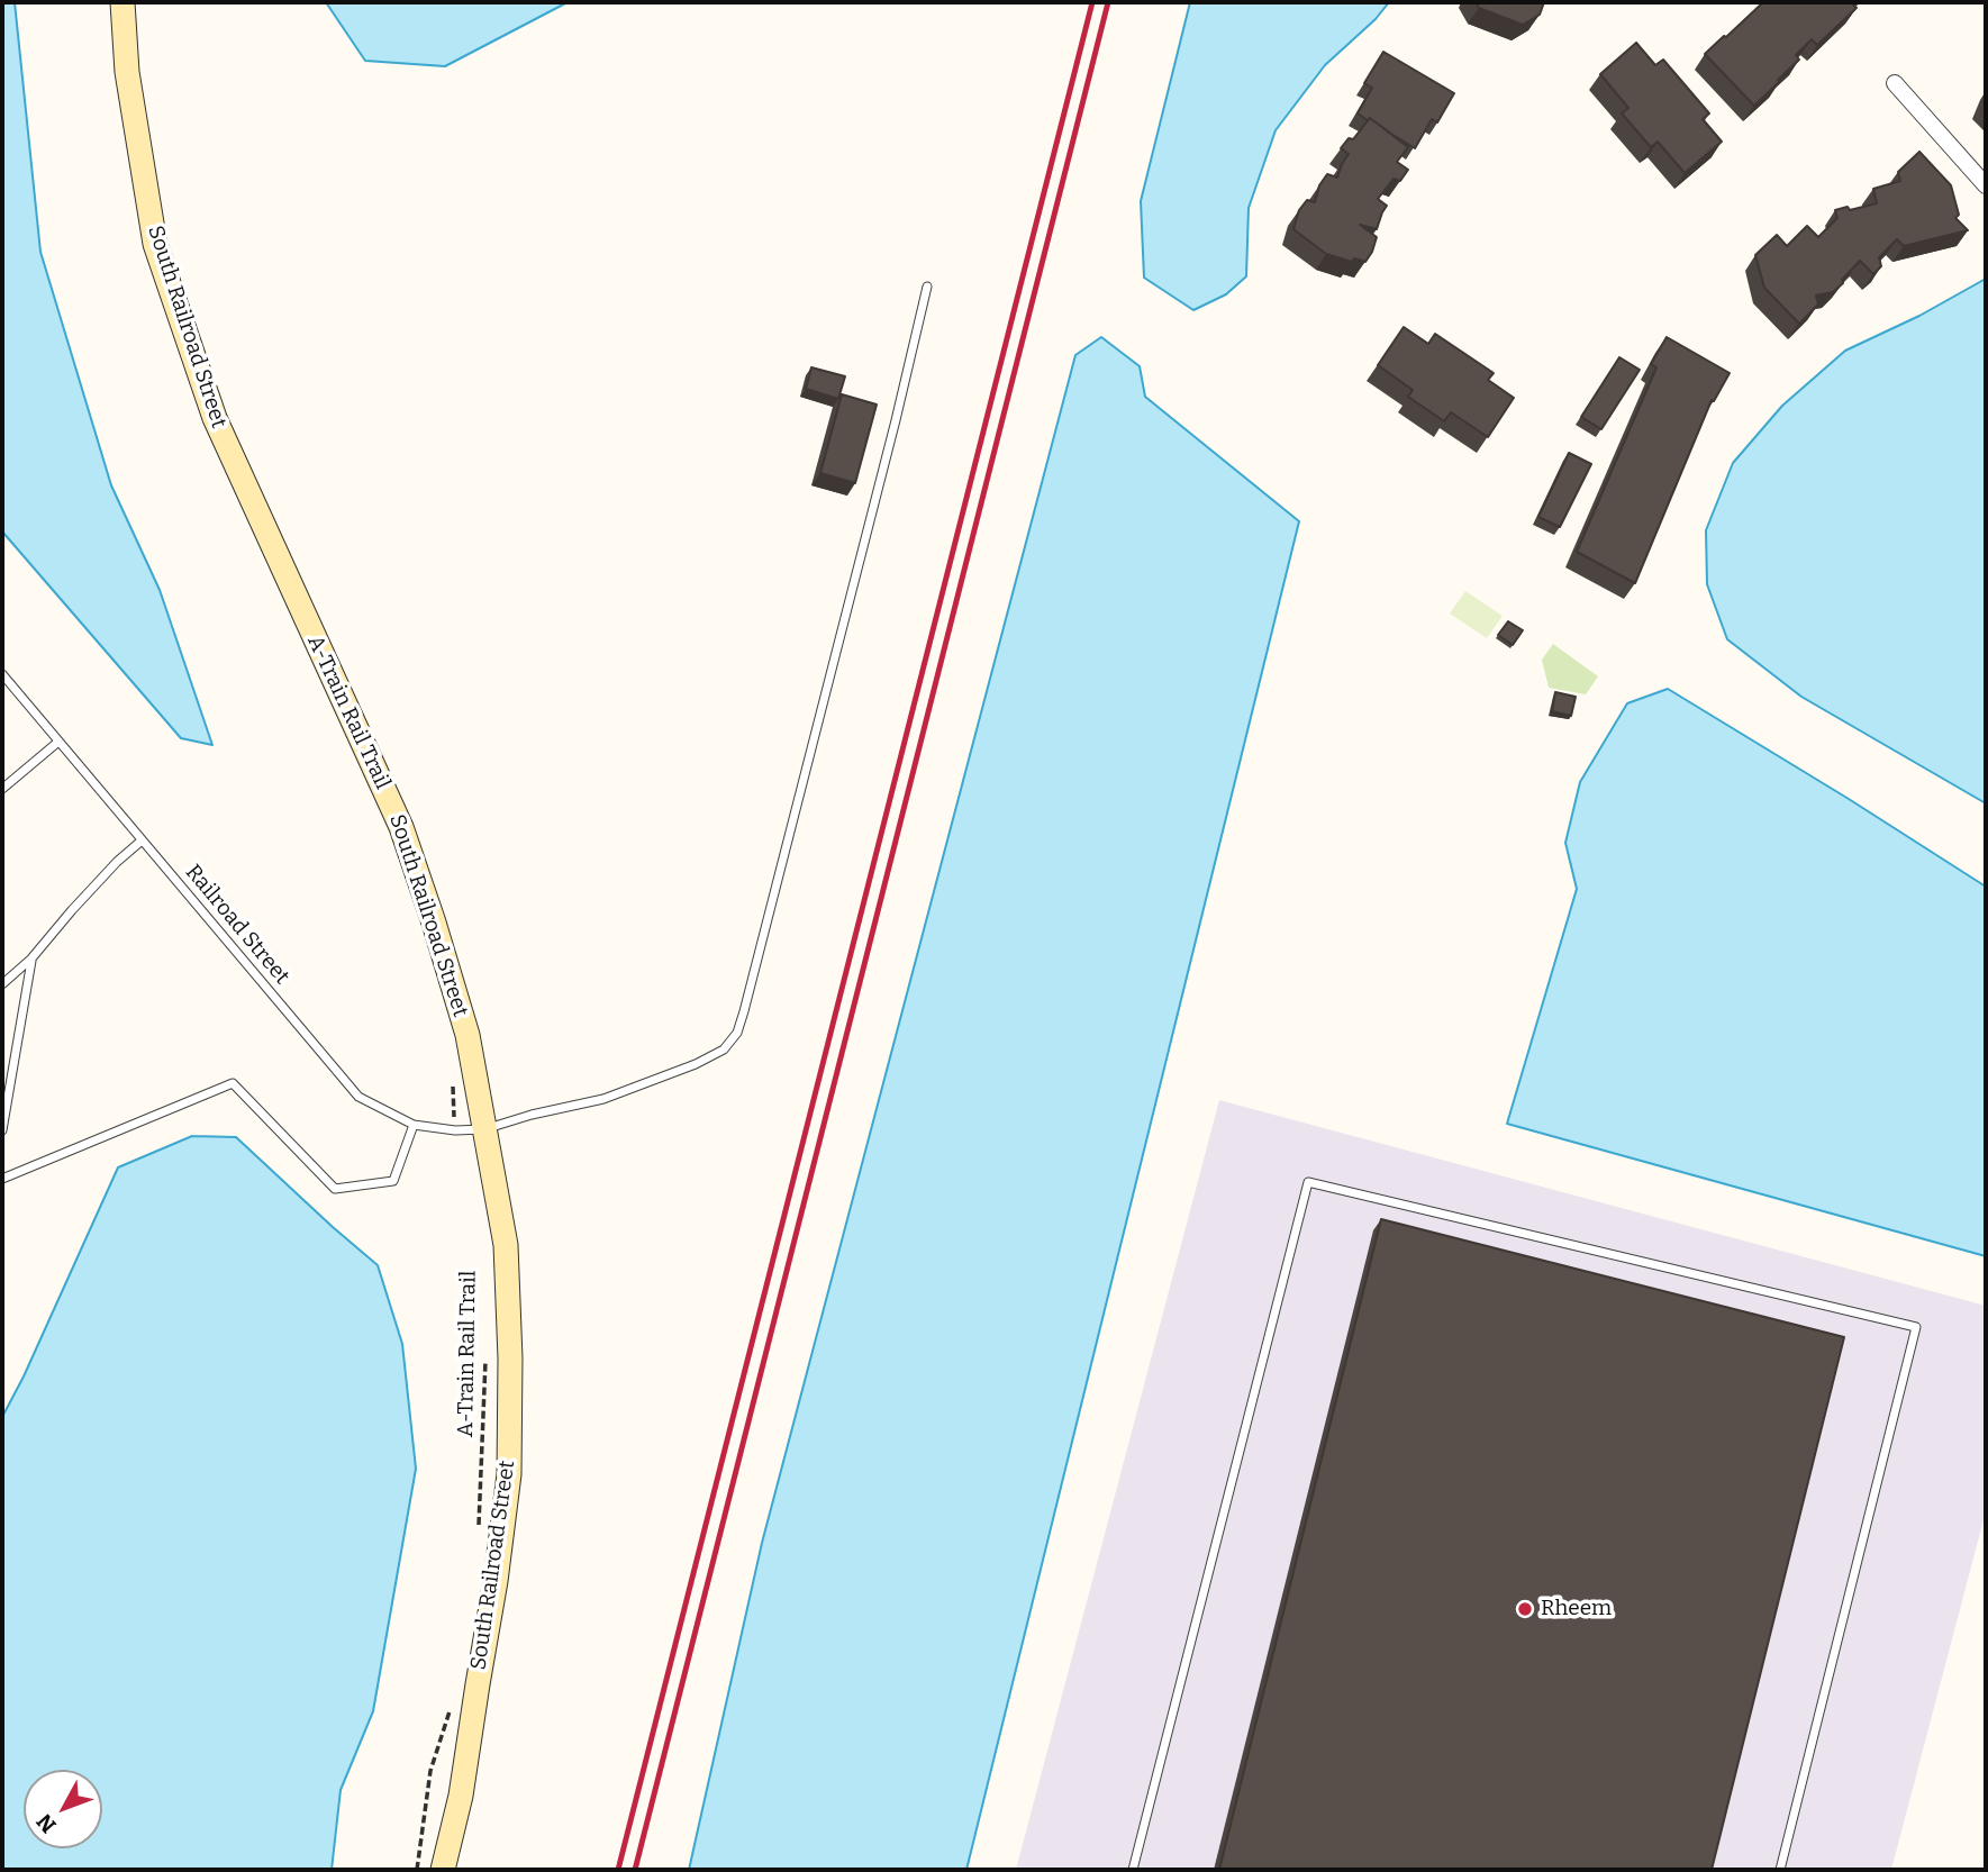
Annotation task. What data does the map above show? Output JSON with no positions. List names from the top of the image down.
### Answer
{
  "streets": {
    "street": ["South Railroad Street"],
    "lane": ["Railroad Street"],
    "path": ["A-Train Rail Trail"]
  },
  "crossings": [
    ["South Railroad Street", "Railroad Street"]
  ],
  "places": ["Rheem"],
  "north": "bottom left"
}
